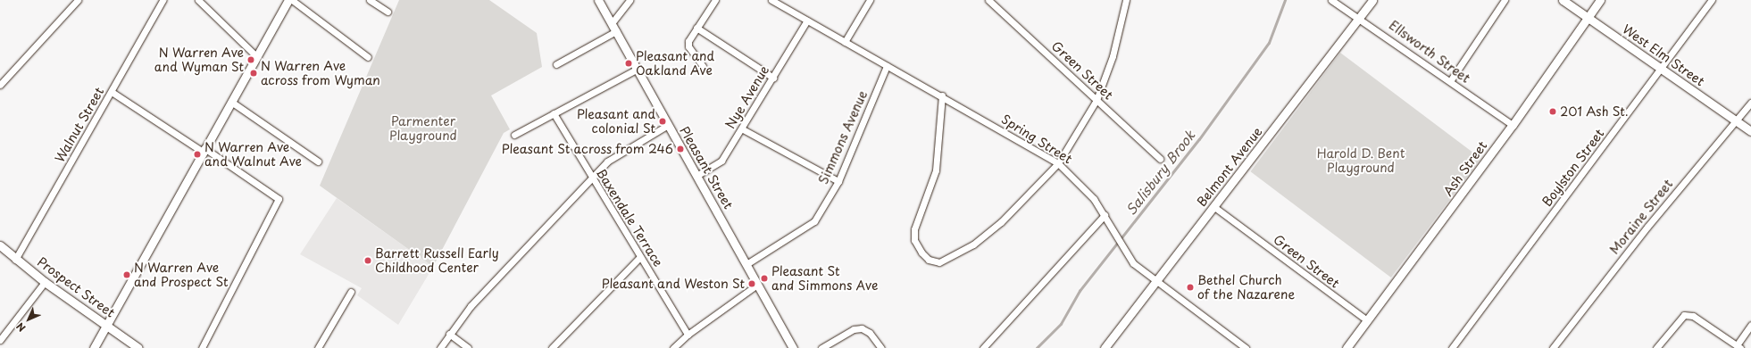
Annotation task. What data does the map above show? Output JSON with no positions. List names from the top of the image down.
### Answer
{
  "streets": {
    "street": [
      "Ellsworth Street",
      "West Elm Street",
      "Green Street",
      "Nye Avenue",
      "Walnut Street",
      "Simmons Avenue",
      "Spring Street",
      "Belmont Avenue",
      "Pleasant Street",
      "Boylston Street",
      "Ash Street",
      "Moraine Street",
      "Baxendale Terrace",
      "Prospect Street"
    ]
  },
  "crossings": [
    ["Ellsworth Street", "Belmont Avenue"],
    ["Ellsworth Street", "Ash Street"],
    ["West Elm Street", "Boylston Street"],
    ["West Elm Street", "Ash Street"],
    ["West Elm Street", "Moraine Street"],
    ["Green Street", "Belmont Avenue"],
    ["Green Street", "Ash Street"],
    ["Nye Avenue", "Spring Street"],
    ["Nye Avenue", "Pleasant Street"],
    ["Walnut Street", "Prospect Street"],
    ["Simmons Avenue", "Spring Street"],
    ["Simmons Avenue", "Pleasant Street"],
    ["Spring Street", "Belmont Avenue"]
  ],
  "water": ["Salisbury Brook"],
  "parks": ["Parmenter Playground", "Harold D. Bent Playground"],
  "places": [
    "N Warren Ave and Wyman St",
    "Pleasant and Oakland Ave",
    "N Warren Ave across from Wyman",
    "201 Ash St.",
    "Pleasant and colonial St",
    "Pleasant St across from 246",
    "N Warren Ave and Walnut Ave",
    "Barrett Russell Early Childhood Center",
    "N Warren Ave and Prospect St",
    "Pleasant St and Simmons Ave",
    "Pleasant and Weston St",
    "Bethel Church of the Nazarene"
  ],
  "north": "bottom left"
}
